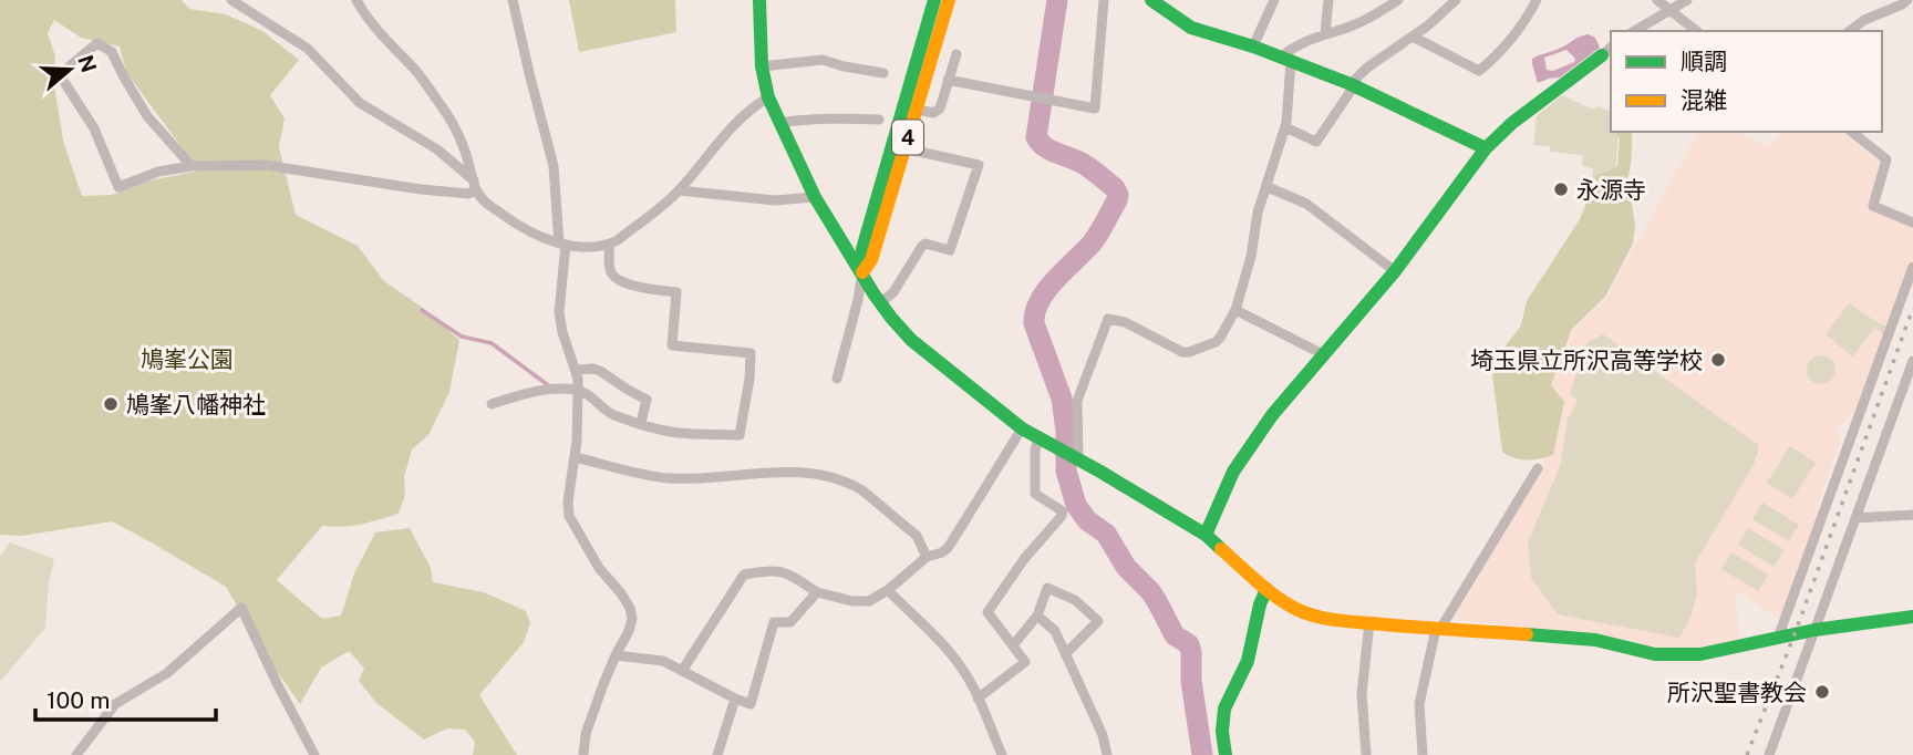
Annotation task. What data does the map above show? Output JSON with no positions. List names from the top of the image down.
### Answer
{
  "streets": {
    "street": ["4"]
  },
  "parks": ["鳩峯公園"],
  "places": [
    "永源寺",
    "埼玉県立所沢高等学校",
    "鳩峯八幡神社",
    "所沢聖書教会"
  ],
  "legend": ["順調", "混雑"],
  "scale_bar": "100 m",
  "north": "right"
}
